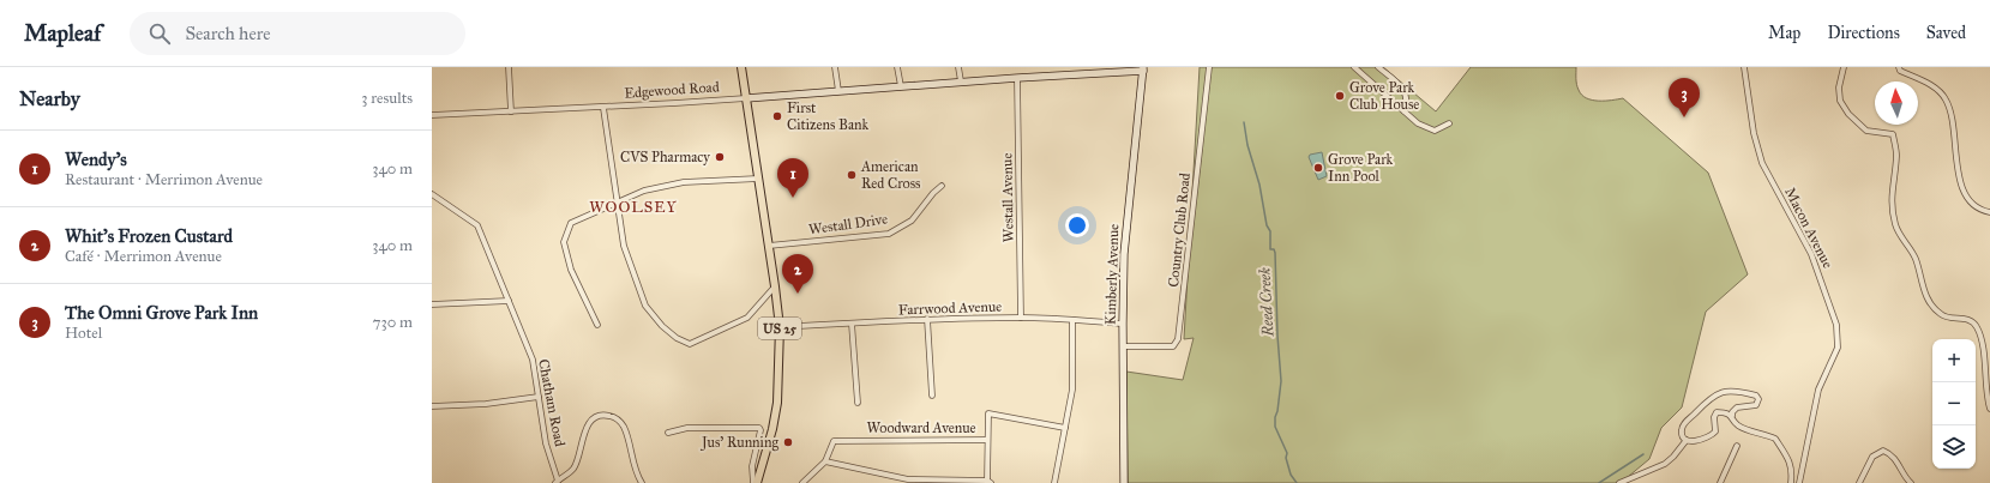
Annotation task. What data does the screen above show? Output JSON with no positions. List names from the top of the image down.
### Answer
{
  "streets": {
    "main road": ["US 25"],
    "street": [
      "Edgewood Road",
      "Westall Avenue",
      "Westall Drive",
      "Macon Avenue",
      "Country Club Road",
      "Kimberly Avenue",
      "Farrwood Avenue",
      "Chatham Road",
      "Woodward Avenue"
    ]
  },
  "crossings": [
    ["Edgewood Road", "Westall Avenue"],
    ["Edgewood Road", "Kimberly Avenue"],
    ["Edgewood Road", "US 25"],
    ["Westall Avenue", "Farrwood Avenue"],
    ["Westall Drive", "US 25"],
    ["Country Club Road", "Kimberly Avenue"],
    ["Kimberly Avenue", "Farrwood Avenue"],
    ["Farrwood Avenue", "US 25"]
  ],
  "districts": ["WOOLSEY"],
  "water": ["Reed Creek"],
  "places": [
    "Grove Park Club House",
    "First Citizens Bank",
    "CVS Pharmacy",
    "Grove Park Inn Pool",
    "American Red Cross",
    "Jus’ Running"
  ],
  "north": "top",
  "page": {
    "header": "Mapleaf",
    "search": "Search here",
    "nav": ["Map", "Directions", "Saved"],
    "heading": ["Nearby", "3 results"],
    "pins": ["3", "1", "2"],
    "list": [
      {
        "mark": "1",
        "name": "Wendy's",
        "note": "Restaurant · Merrimon Avenue",
        "value": "340 m"
      },
      {
        "mark": "2",
        "name": "Whit's Frozen Custard",
        "note": "Café · Merrimon Avenue",
        "value": "340 m"
      },
      {
        "mark": "3",
        "name": "The Omni Grove Park Inn",
        "note": "Hotel",
        "value": "730 m"
      }
    ],
    "map_buttons": ["+", "−"]
  }
}
